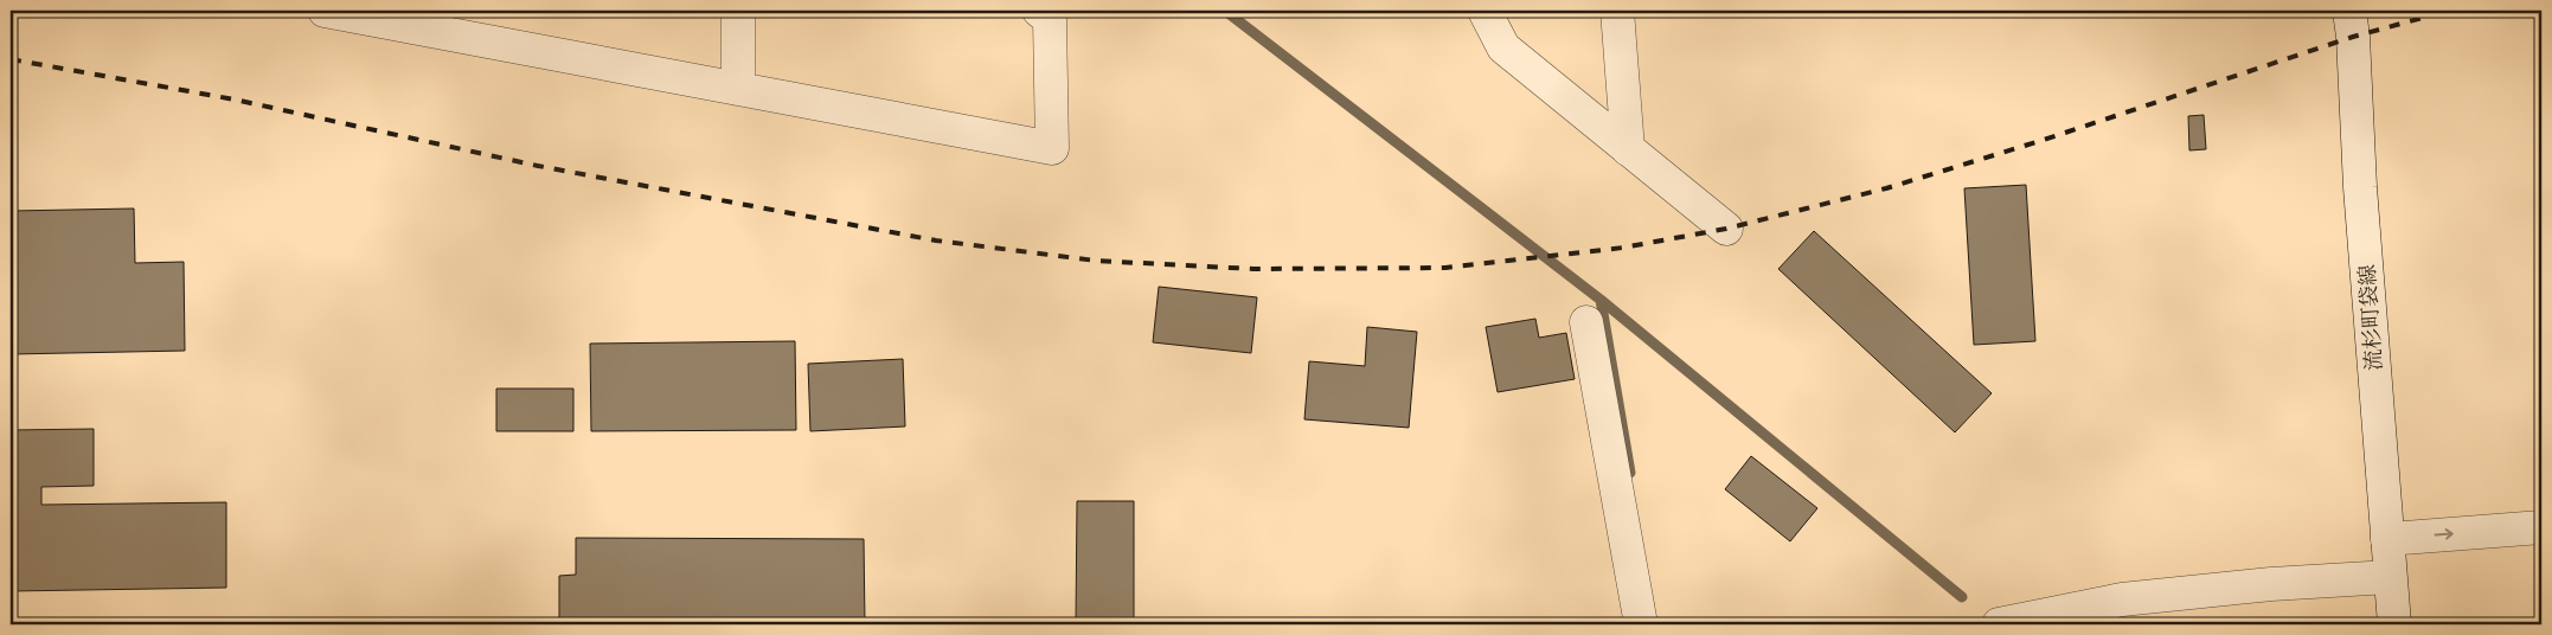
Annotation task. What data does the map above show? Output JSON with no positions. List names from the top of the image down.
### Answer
{
  "streets": {
    "street": ["流杉町袋線"]
  }
}
